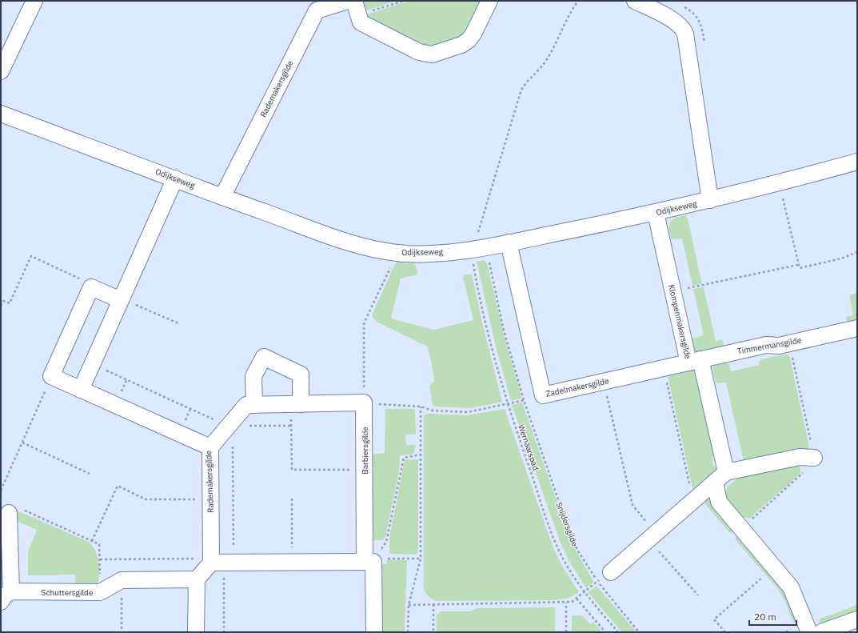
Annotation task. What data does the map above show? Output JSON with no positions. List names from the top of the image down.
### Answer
{
  "streets": {
    "street": [
      "Rademakersgilde",
      "Odijkseweg",
      "Klompenmakersgilde",
      "Timmermansgilde",
      "Zadelmakersgilde",
      "Barbiersgilde",
      "Schuttersgilde"
    ],
    "path": ["Wernaarspad", "Snijdersgilde"]
  },
  "crossings": [
    ["Rademakersgilde", "Odijkseweg"],
    ["Odijkseweg", "Klompenmakersgilde"],
    ["Odijkseweg", "Zadelmakersgilde"],
    ["Odijkseweg", "Wernaarspad"],
    ["Odijkseweg", "Snijdersgilde"],
    ["Klompenmakersgilde", "Timmermansgilde"],
    ["Klompenmakersgilde", "Zadelmakersgilde"],
    ["Timmermansgilde", "Zadelmakersgilde"],
    ["Wernaarspad", "Snijdersgilde"]
  ],
  "scale_bar": "20 m"
}
